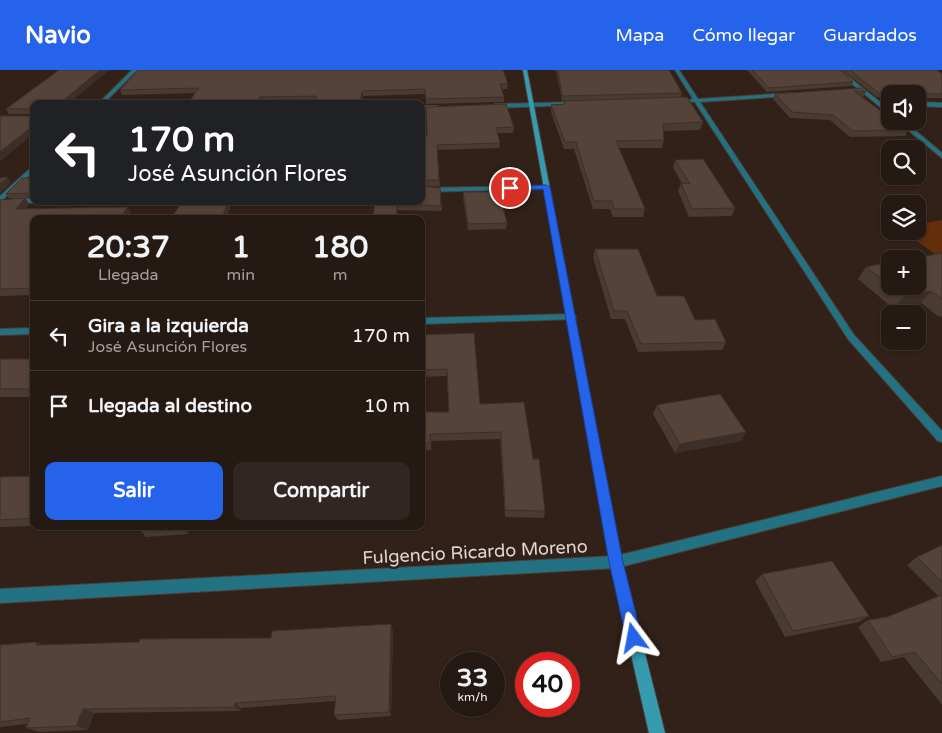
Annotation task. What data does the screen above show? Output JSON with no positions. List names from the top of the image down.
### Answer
{
  "streets": {
    "street": ["Fulgencio Ricardo Moreno"]
  },
  "page": {
    "header": "Navio",
    "nav": ["Mapa", "Cómo llegar", "Guardados"],
    "map_buttons": ["+", "−"],
    "turn": ["170 m", "José Asunción Flores"],
    "eta": [
      "20:37",
      "Llegada",
      "1",
      "min",
      "180",
      "m"
    ],
    "list": [
      {
        "name": "Gira a la izquierda",
        "note": "José Asunción Flores",
        "value": "170 m"
      },
      {
        "name": "Llegada al destino",
        "value": "10 m"
      }
    ],
    "buttons": ["Salir", "Compartir"],
    "speed": "33 km/h",
    "limit": "40"
  }
}
